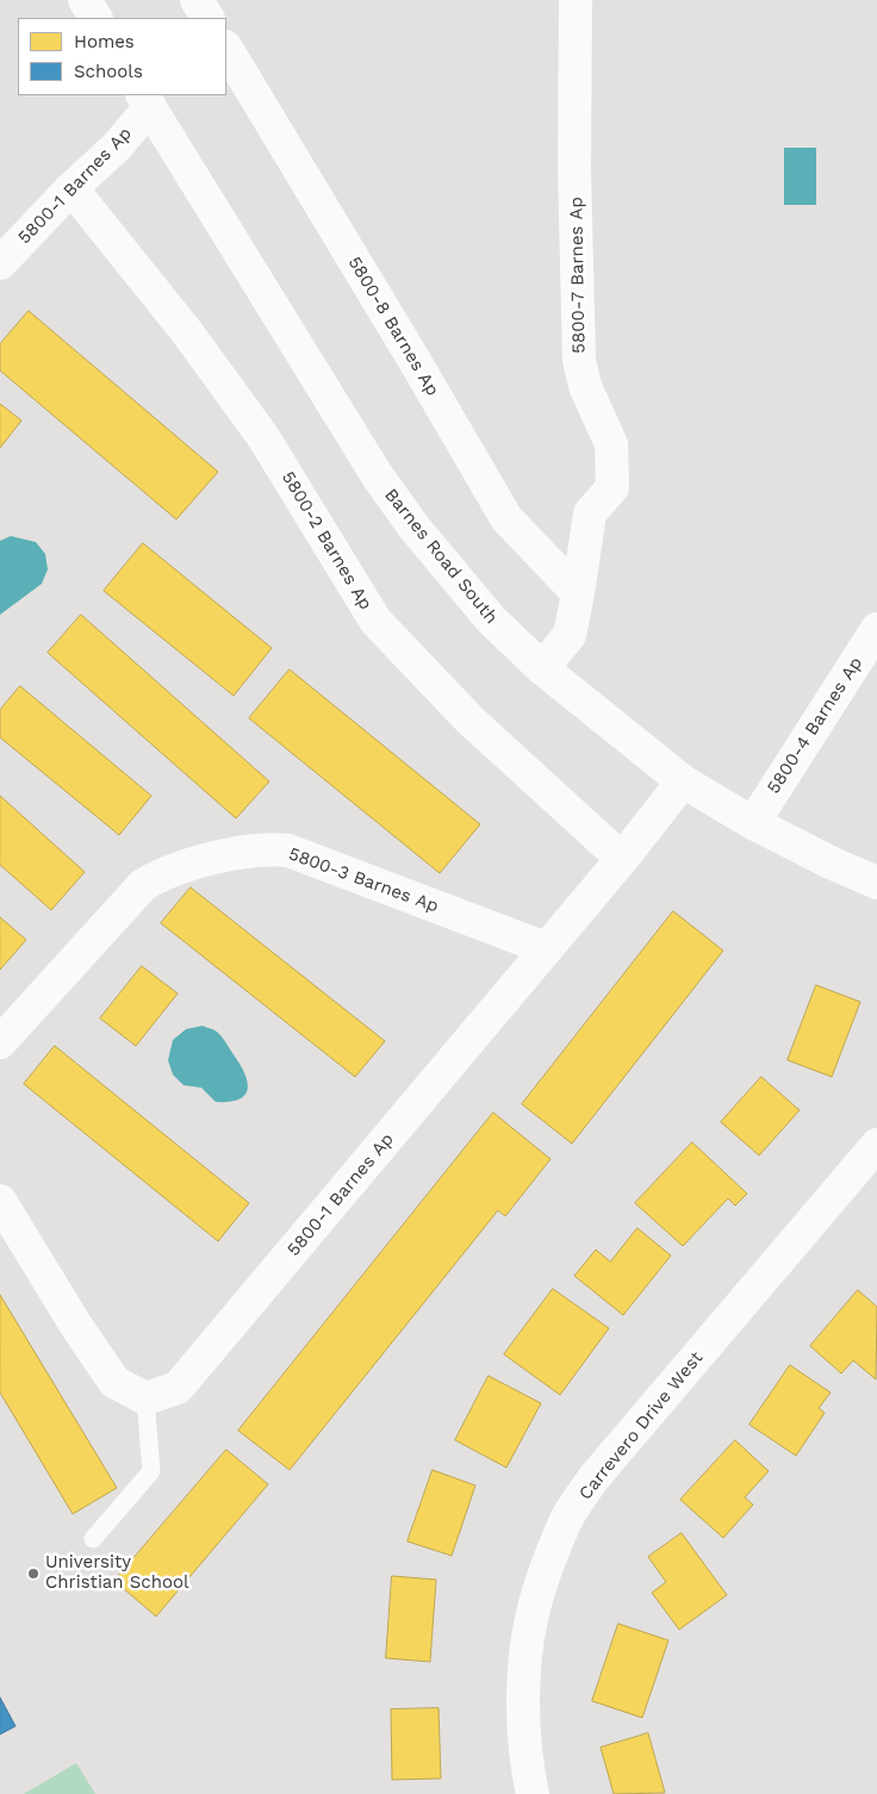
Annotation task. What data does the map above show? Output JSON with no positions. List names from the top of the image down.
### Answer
{
  "streets": {
    "street": [
      "5800-1 Barnes Ap",
      "5800-7 Barnes Ap",
      "5800-8 Barnes Ap",
      "5800-2 Barnes Ap",
      "Barnes Road South",
      "5800-4 Barnes Ap",
      "5800-3 Barnes Ap",
      "Carrevero Drive West"
    ]
  },
  "crossings": [
    ["5800-1 Barnes Ap", "5800-2 Barnes Ap"],
    ["5800-1 Barnes Ap", "Barnes Road South"],
    ["5800-1 Barnes Ap", "5800-3 Barnes Ap"],
    ["5800-7 Barnes Ap", "5800-8 Barnes Ap"],
    ["5800-7 Barnes Ap", "Barnes Road South"],
    ["Barnes Road South", "5800-4 Barnes Ap"]
  ],
  "places": ["University Christian School"],
  "legend": ["Homes", "Schools"]
}
